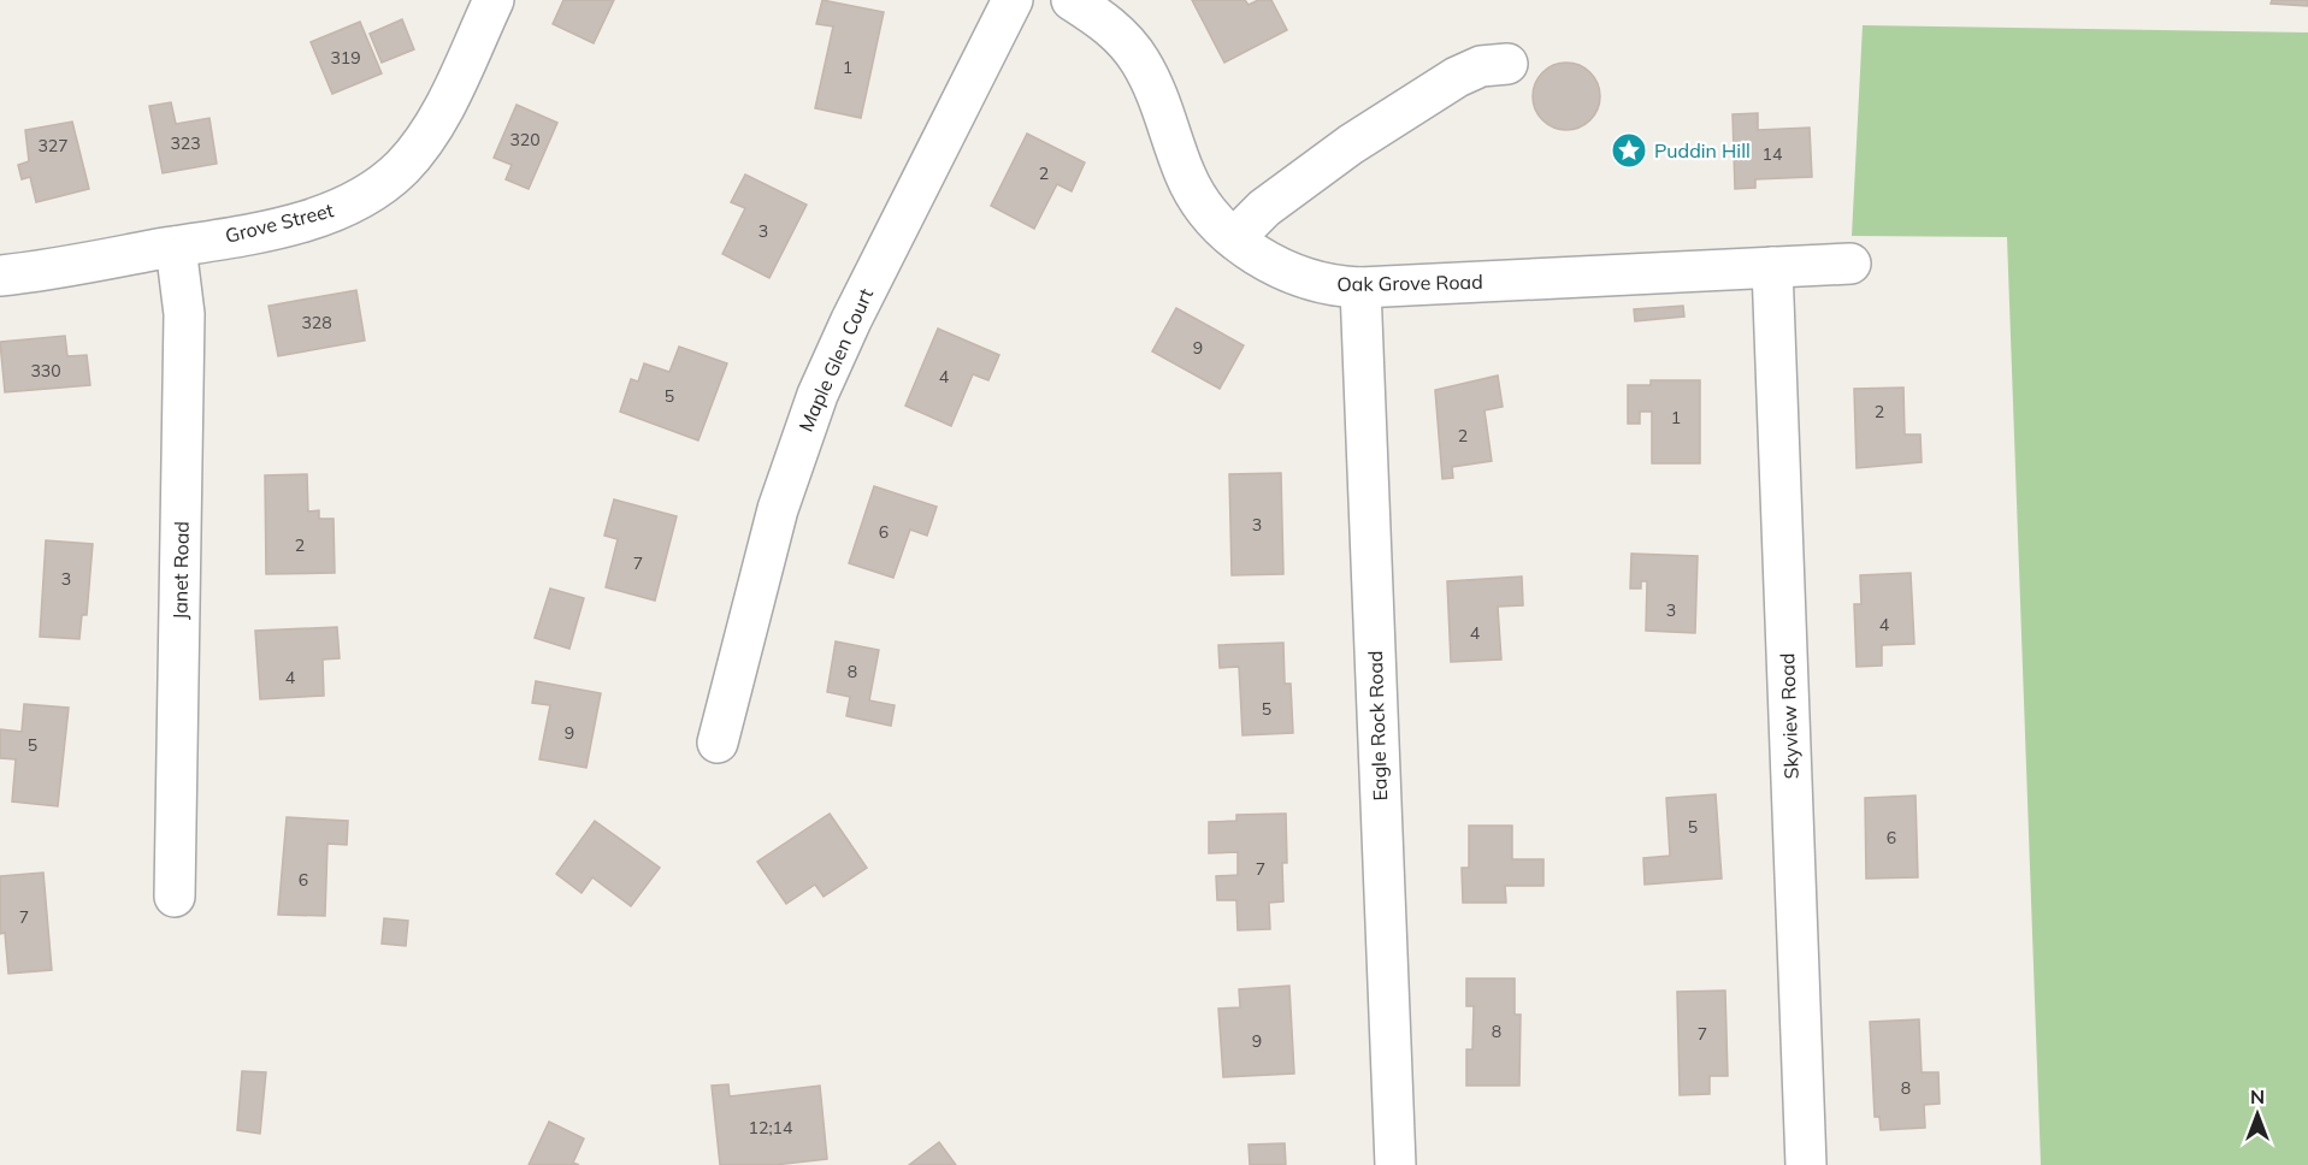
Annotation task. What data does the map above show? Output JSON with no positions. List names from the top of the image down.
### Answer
{
  "streets": {
    "street": [
      "Grove Street",
      "Oak Grove Road",
      "Maple Glen Court",
      "Janet Road",
      "Skyview Road",
      "Eagle Rock Road"
    ]
  },
  "crossings": [
    ["Grove Street", "Janet Road"],
    ["Oak Grove Road", "Skyview Road"],
    ["Oak Grove Road", "Eagle Rock Road"]
  ],
  "places": {
    "place": ["Puddin Hill"]
  },
  "house_numbers": [
    "319",
    "1",
    "320",
    "323",
    "327",
    "14",
    "2",
    "3",
    "328",
    "9",
    "330",
    "4",
    "5",
    "2",
    "1",
    "2",
    "3",
    "6",
    "2",
    "7",
    "3",
    "3",
    "4",
    "4",
    "8",
    "4",
    "5",
    "9",
    "5",
    "5",
    "6",
    "7",
    "6",
    "7",
    "8",
    "7",
    "9",
    "8",
    "12;14"
  ],
  "north": "top"
}
